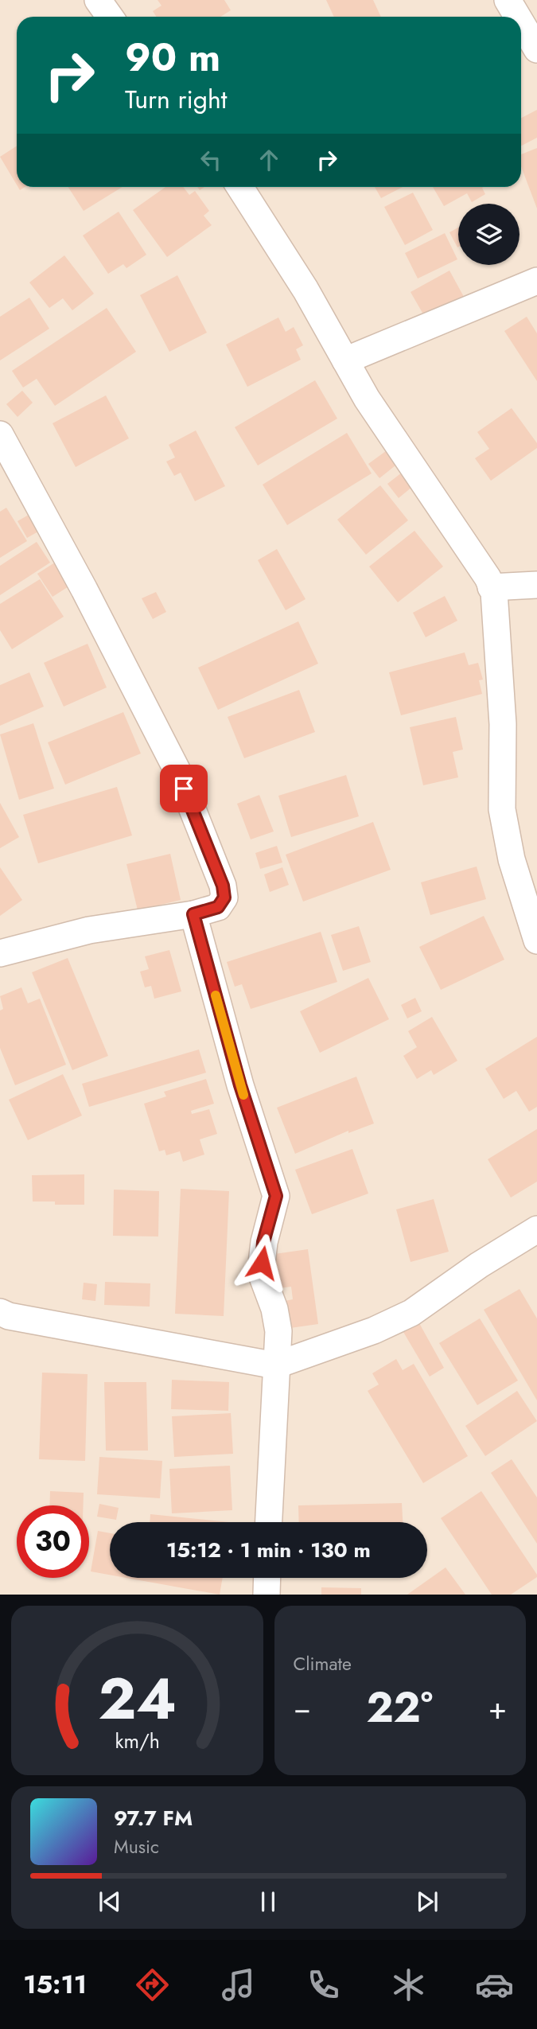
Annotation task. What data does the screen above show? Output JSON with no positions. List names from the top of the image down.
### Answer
{
  "page": {
    "turn": ["90 m", "Turn right"],
    "limit": "30",
    "trip": "15:12 · 1 min · 130 m",
    "tile": "Climate",
    "heat": ["−", "22°", "+"],
    "song": ["97.7 FM", "Music"],
    "tabs": "15:11",
    "gauge": ["24", "km/h"]
  }
}
